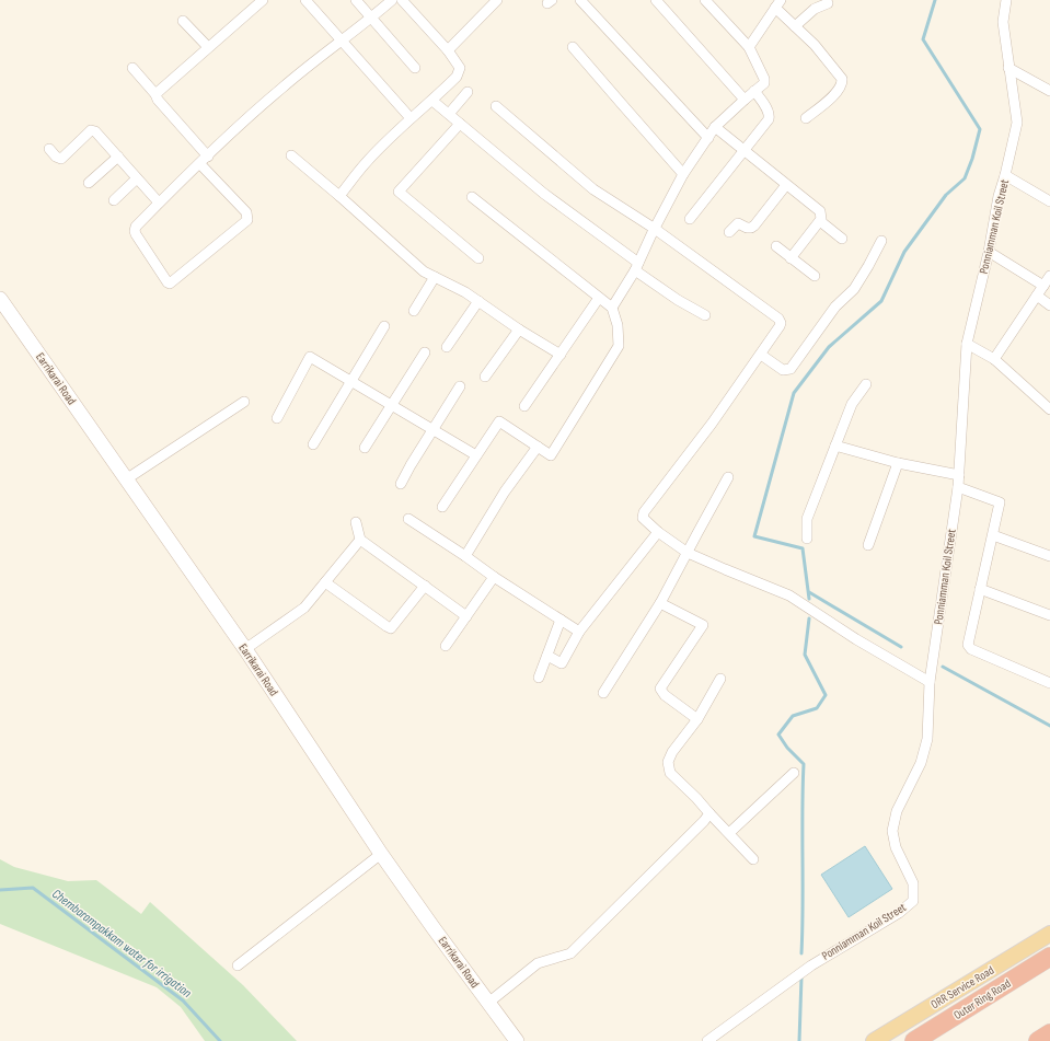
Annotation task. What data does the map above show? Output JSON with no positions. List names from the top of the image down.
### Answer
{
  "streets": {
    "highway": ["Outer Ring Road"],
    "main road": ["Earrikarai Road", "ORR Service Road"],
    "street": ["Ponniamman Koil Street"]
  },
  "water": ["Chembarampakkam water for irrigation"]
}
